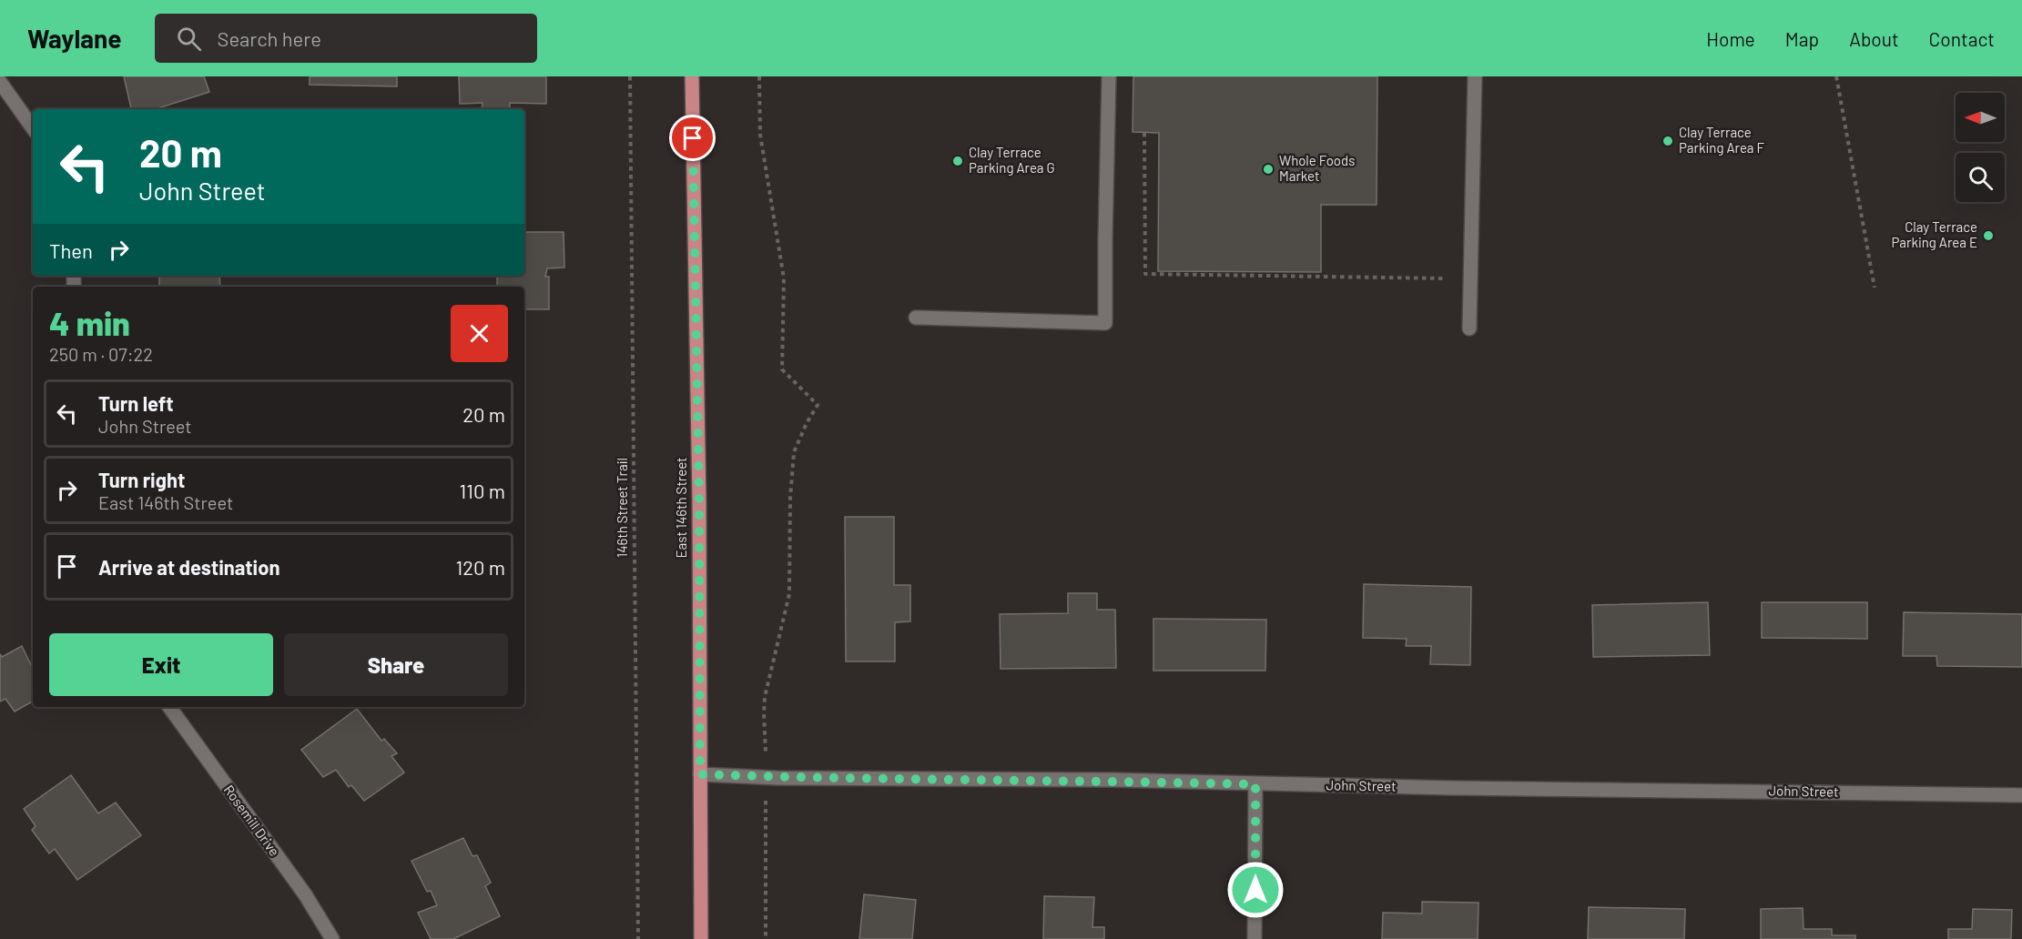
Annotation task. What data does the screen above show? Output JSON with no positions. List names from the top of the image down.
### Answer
{
  "streets": {
    "main road": ["East 146th Street"],
    "street": ["John Street", "Rosemill Drive"],
    "path": ["146th Street Trail"]
  },
  "crossings": [
    ["East 146th Street", "John Street"]
  ],
  "places": [
    "Clay Terrace Parking Area F",
    "Clay Terrace Parking Area G",
    "Whole Foods Market",
    "Clay Terrace Parking Area E"
  ],
  "north": "left",
  "page": {
    "header": "Waylane",
    "search": "Search here",
    "nav": [
      "Home",
      "Map",
      "About",
      "Contact"
    ],
    "turn": ["20 m", "John Street"],
    "then": "Then",
    "heading": ["4 min", "250 m · 07:22"],
    "list": [
      {
        "name": "Turn left",
        "note": "John Street",
        "value": "20 m"
      },
      {
        "name": "Turn right",
        "note": "East 146th Street",
        "value": "110 m"
      },
      {
        "name": "Arrive at destination",
        "value": "120 m"
      }
    ],
    "buttons": ["Exit", "Share"]
  }
}
